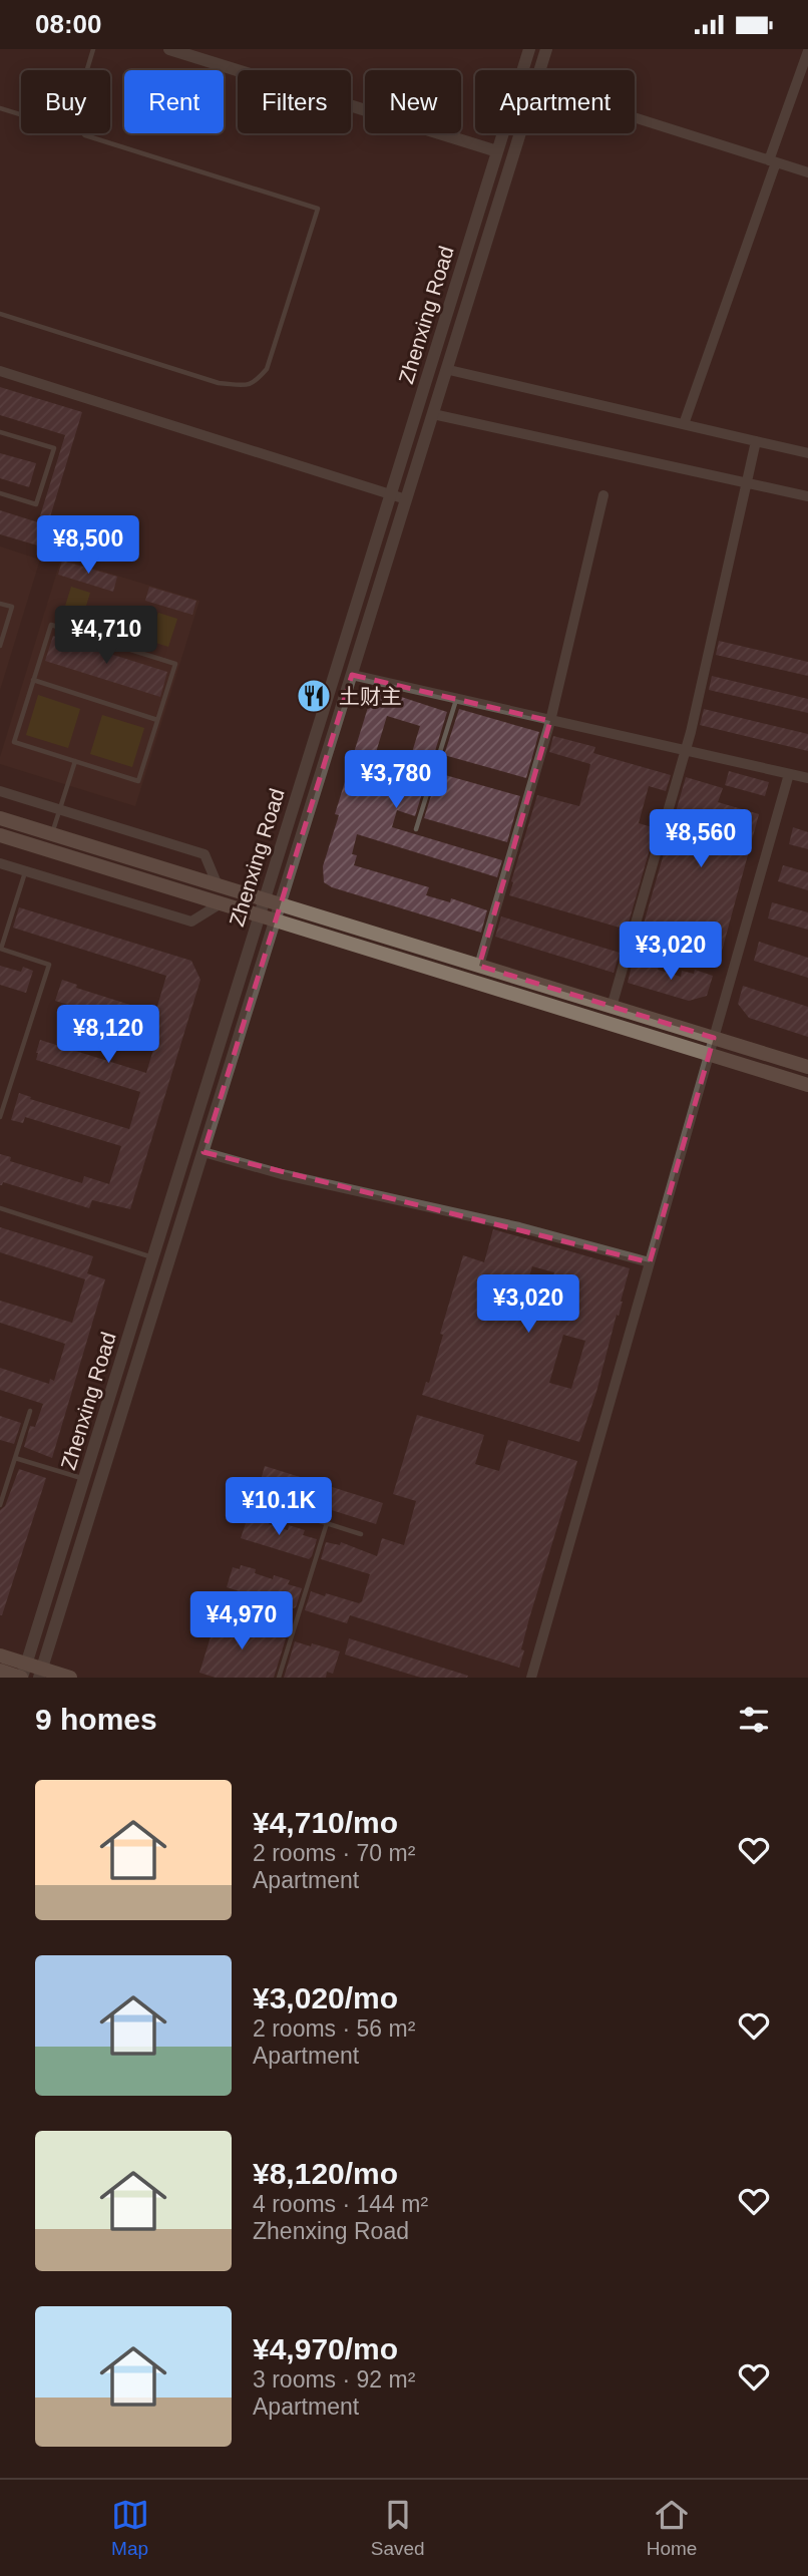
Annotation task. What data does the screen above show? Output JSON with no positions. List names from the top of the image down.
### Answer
{
  "streets": {
    "street": ["Zhenxing Road"]
  },
  "places": {
    "restaurant": ["土财主"]
  },
  "page": {
    "status": "08:00",
    "chip": [
      "Buy",
      "Rent",
      "Filters",
      "New",
      "Apartment"
    ],
    "price": [
      "¥8,500",
      "¥4,710",
      "¥3,780",
      "¥8,560",
      "¥3,020",
      "¥8,120",
      "¥3,020",
      "¥10.1K",
      "¥4,970"
    ],
    "heading": "9 homes",
    "list": [
      {
        "name": "¥4,710/mo",
        "note": "2 rooms · 70 m² · Apartment"
      },
      {
        "name": "¥3,020/mo",
        "note": "2 rooms · 56 m² · Apartment"
      },
      {
        "name": "¥8,120/mo",
        "note": "4 rooms · 144 m² · Zhenxing Road"
      },
      {
        "name": "¥4,970/mo",
        "note": "3 rooms · 92 m² · Apartment"
      }
    ],
    "tabs": ["Map", "Saved", "Home"]
  }
}
